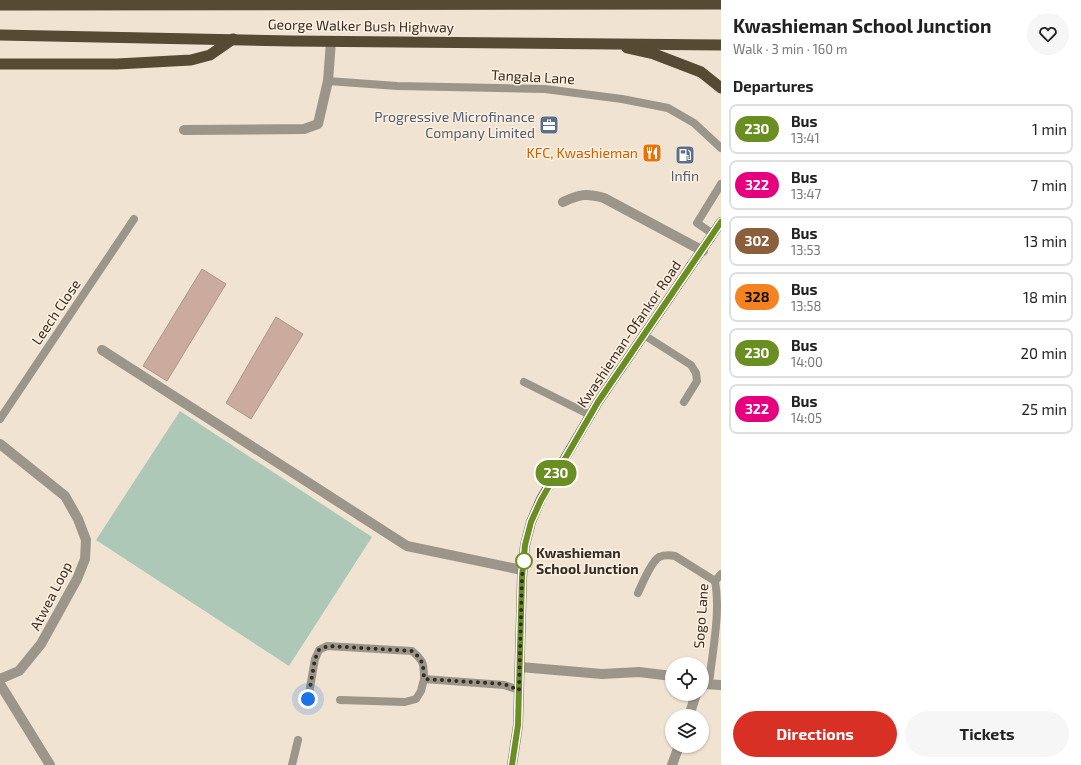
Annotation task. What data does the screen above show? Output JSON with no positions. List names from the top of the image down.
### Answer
{
  "streets": {
    "highway": ["George Walker Bush Highway"],
    "main road": ["Kwashieman-Ofankor Road"],
    "street": ["Atwea Loop"],
    "lane": ["Tangala Lane", "Leech Close", "Sogo Lane"]
  },
  "places": {
    "office": ["Progressive Microfinance Company Limited"],
    "restaurant": ["KFC, Kwashieman"],
    "fuel station": ["Infin"],
    "other": ["Kwashieman School Junction"]
  },
  "lines": ["bus line 230"],
  "page": {
    "on_map": "230",
    "heading": [
      ["Kwashieman School Junction", "Walk · 3 min · 160 m"],
      "Departures"
    ],
    "list": [
      {
        "mark": "230",
        "name": "Bus",
        "note": "13:41",
        "value": "1 min"
      },
      {
        "mark": "322",
        "name": "Bus",
        "note": "13:47",
        "value": "7 min"
      },
      {
        "mark": "302",
        "name": "Bus",
        "note": "13:53",
        "value": "13 min"
      },
      {
        "mark": "328",
        "name": "Bus",
        "note": "13:58",
        "value": "18 min"
      },
      {
        "mark": "230",
        "name": "Bus",
        "note": "14:00",
        "value": "20 min"
      },
      {
        "mark": "322",
        "name": "Bus",
        "note": "14:05",
        "value": "25 min"
      }
    ],
    "buttons": ["Directions", "Tickets"]
  }
}
